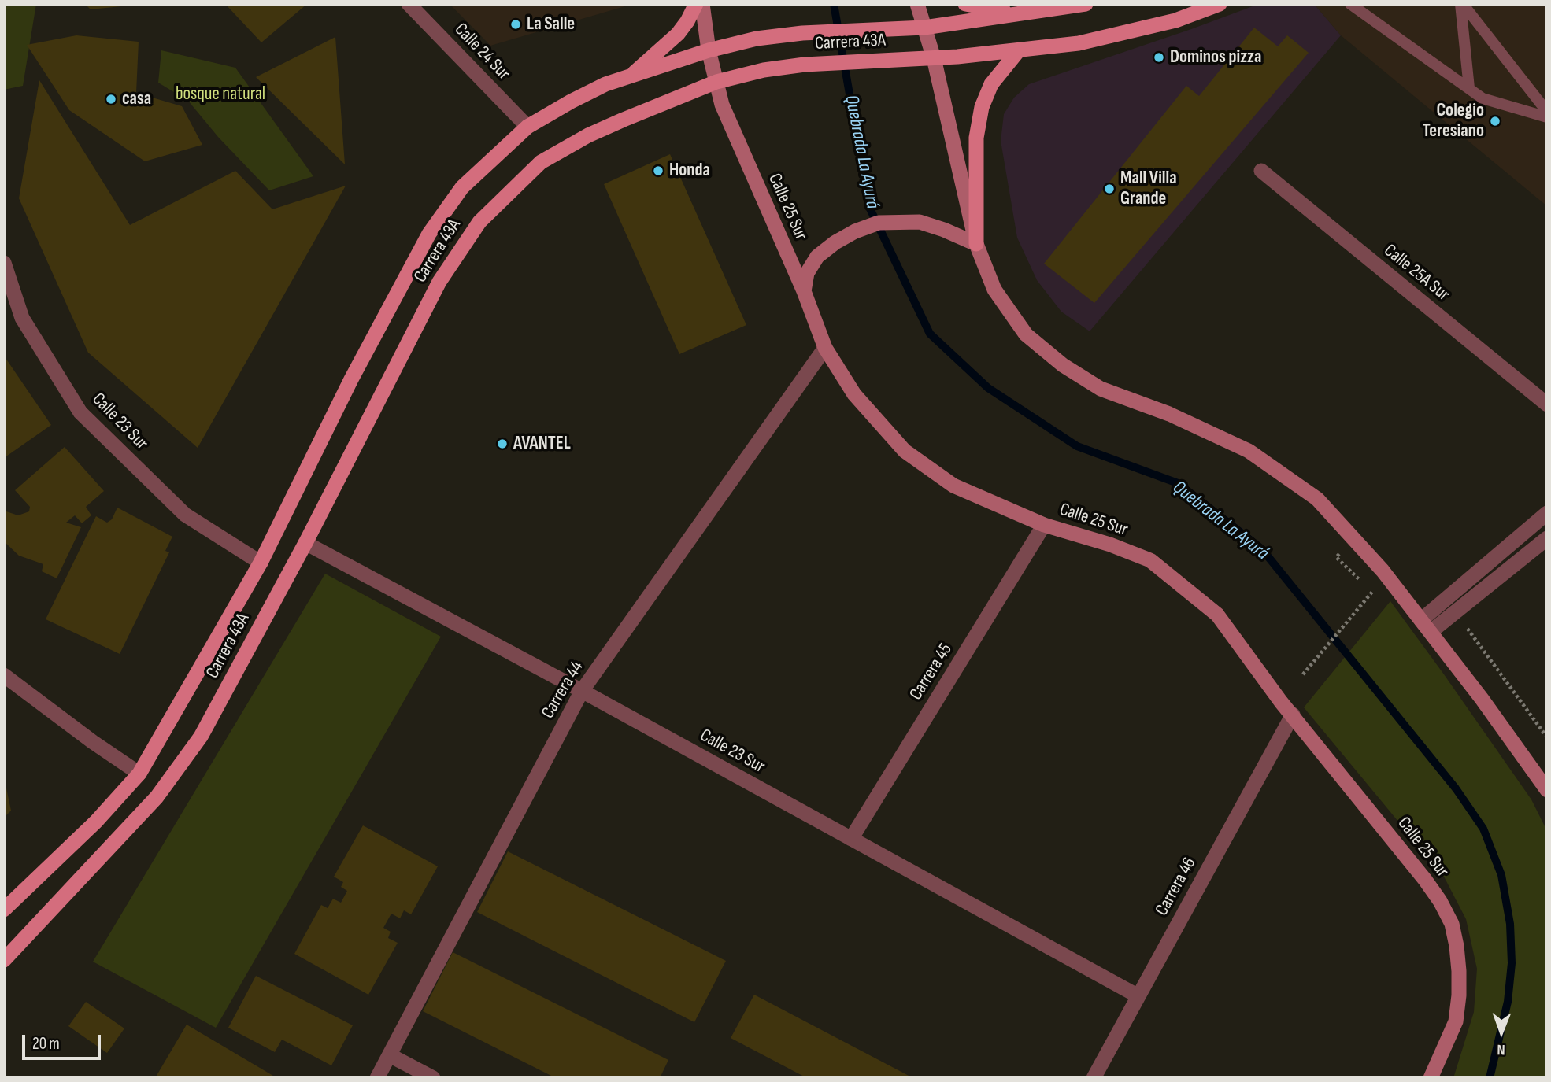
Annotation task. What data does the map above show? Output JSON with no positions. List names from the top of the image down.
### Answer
{
  "streets": {
    "main road": ["Carrera 43A", "Calle 25 Sur"],
    "street": [
      "Calle 24 Sur",
      "Calle 25A Sur",
      "Calle 23 Sur",
      "Carrera 45",
      "Carrera 44",
      "Carrera 46"
    ]
  },
  "crossings": [
    ["Carrera 43A", "Calle 24 Sur"],
    ["Carrera 43A", "Calle 25 Sur"],
    ["Carrera 43A", "Calle 23 Sur"],
    ["Calle 25 Sur", "Carrera 45"],
    ["Calle 25 Sur", "Carrera 44"],
    ["Calle 25 Sur", "Carrera 46"],
    ["Calle 23 Sur", "Carrera 45"],
    ["Calle 23 Sur", "Carrera 44"],
    ["Calle 23 Sur", "Carrera 46"]
  ],
  "water": ["Quebrada La Ayurá"],
  "parks": ["bosque natural"],
  "places": [
    "La Salle",
    "Dominos pizza",
    "casa",
    "Colegio Teresiano",
    "Honda",
    "Mall Villa Grande",
    "AVANTEL"
  ],
  "scale_bar": "20 m",
  "north": "bottom"
}
